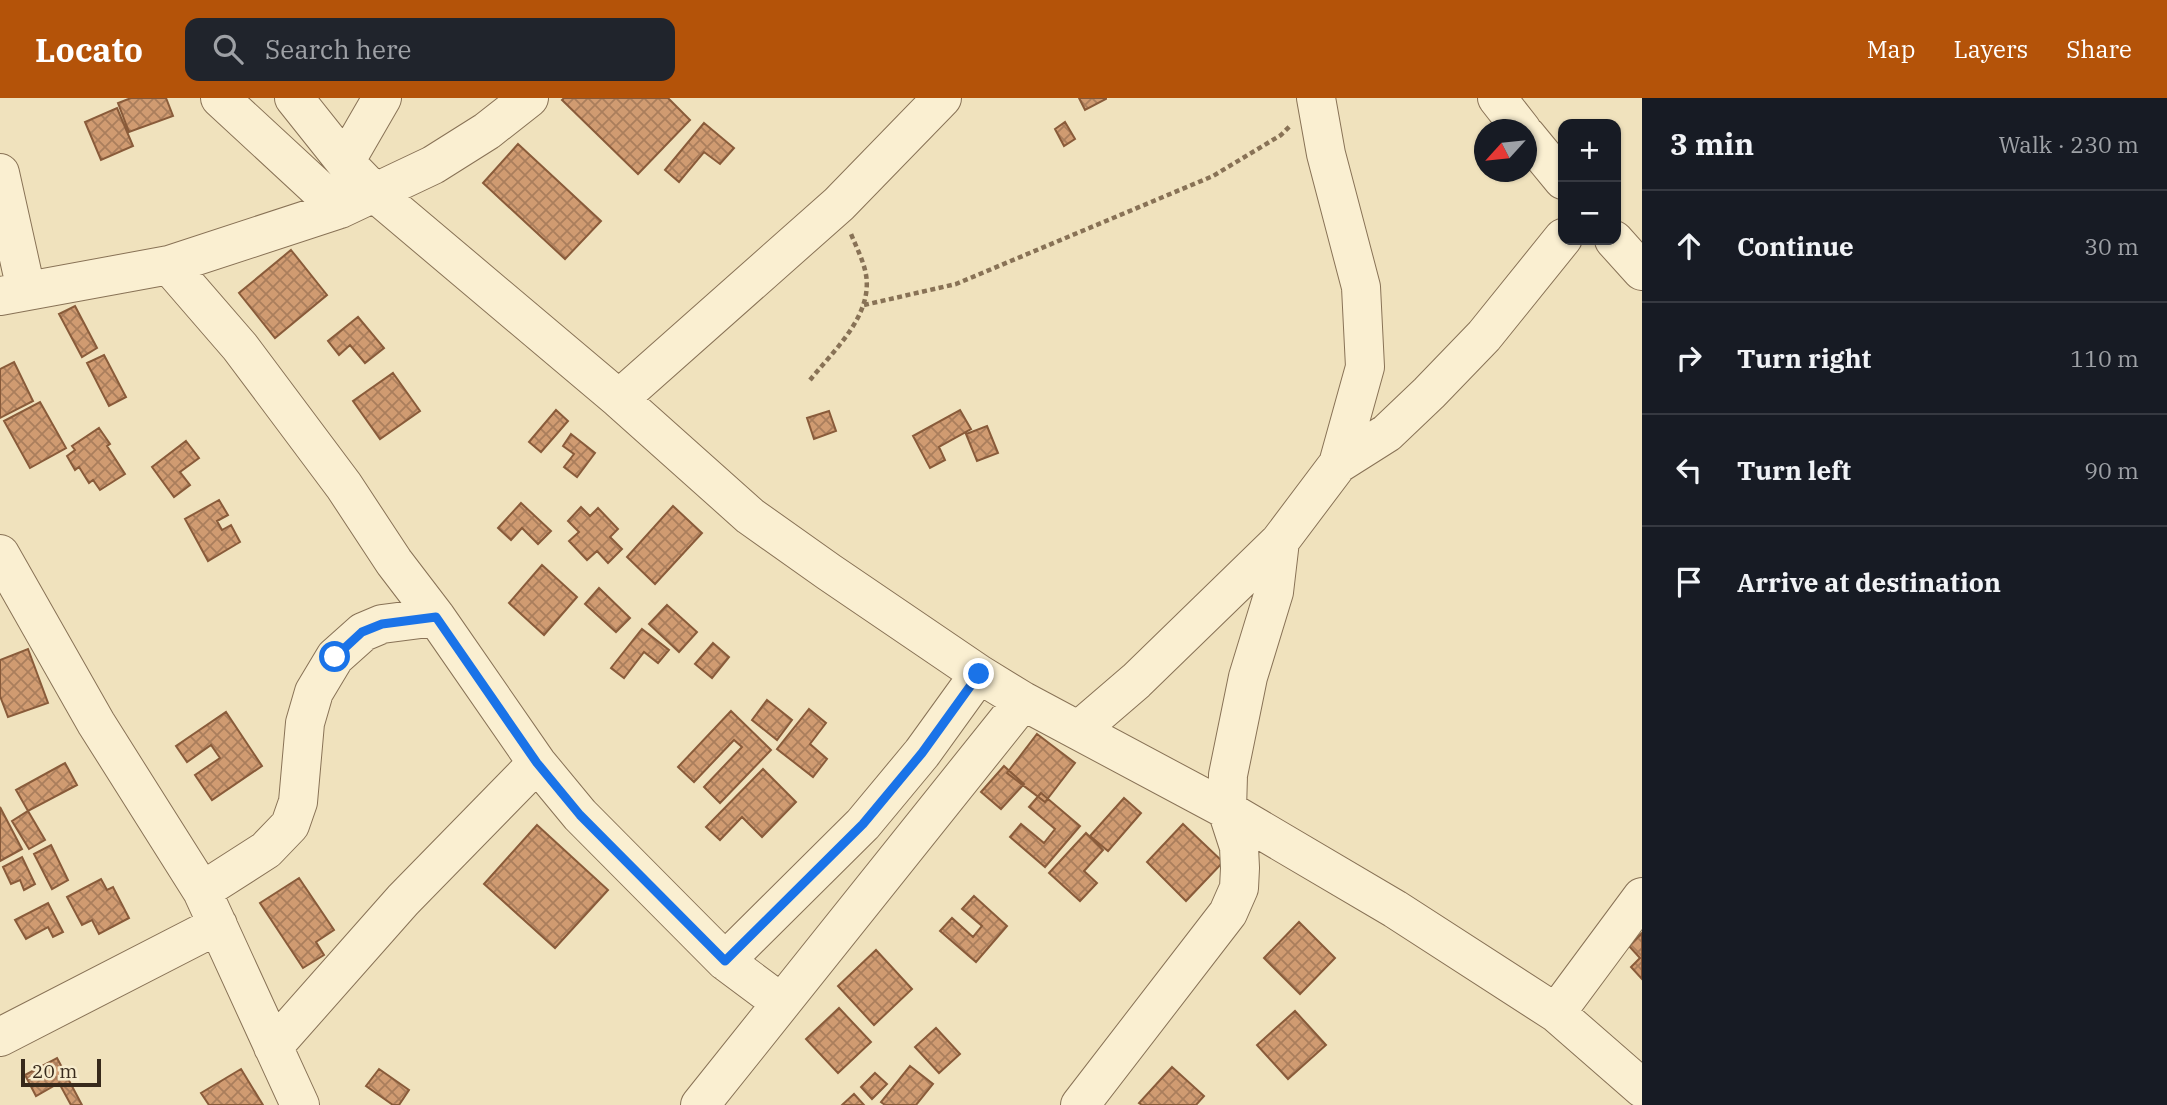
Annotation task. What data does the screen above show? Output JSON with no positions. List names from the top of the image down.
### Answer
{
  "scale_bar": "20 m",
  "north": "bottom left",
  "page": {
    "header": "Locato",
    "search": "Search here",
    "nav": ["Map", "Layers", "Share"],
    "heading": ["3 min", "Walk · 230 m"],
    "map_buttons": ["+", "−"],
    "list": [
      ["Continue", "30 m"],
      ["Turn right", "110 m"],
      ["Turn left", "90 m"],
      "Arrive at destination"
    ],
    "scale": "20 m"
  }
}
